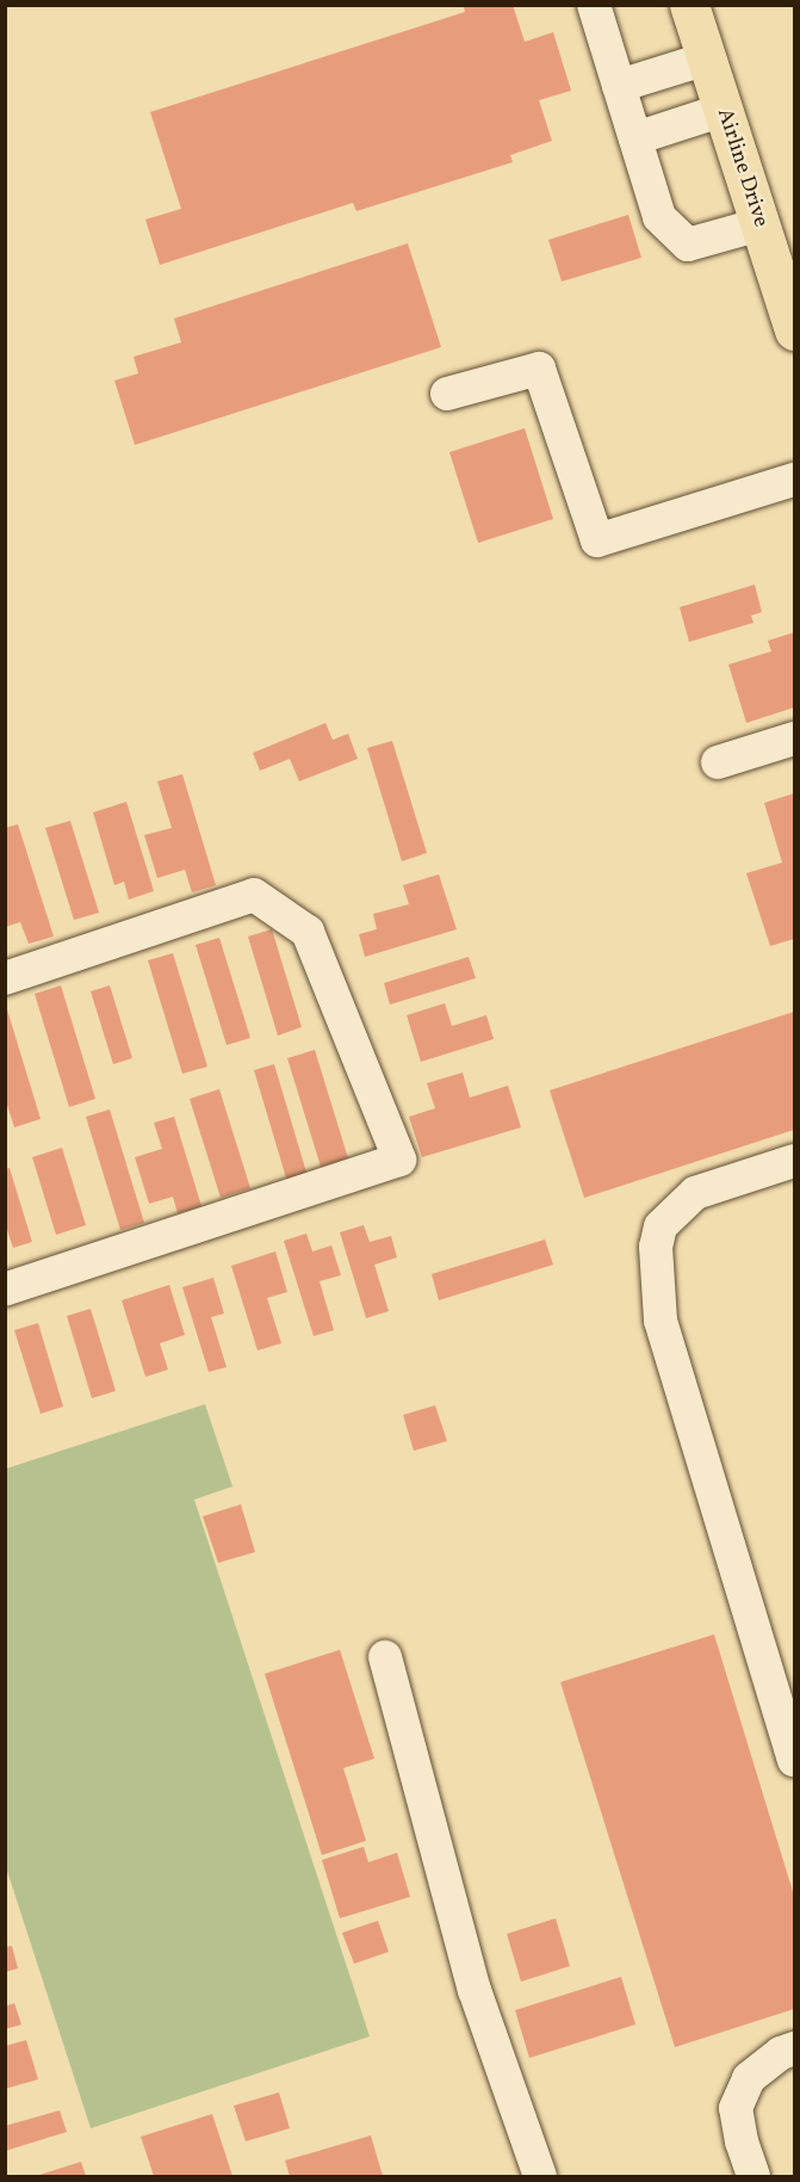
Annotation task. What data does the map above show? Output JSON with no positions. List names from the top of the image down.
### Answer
{
  "streets": {
    "main road": ["Airline Drive"]
  }
}
